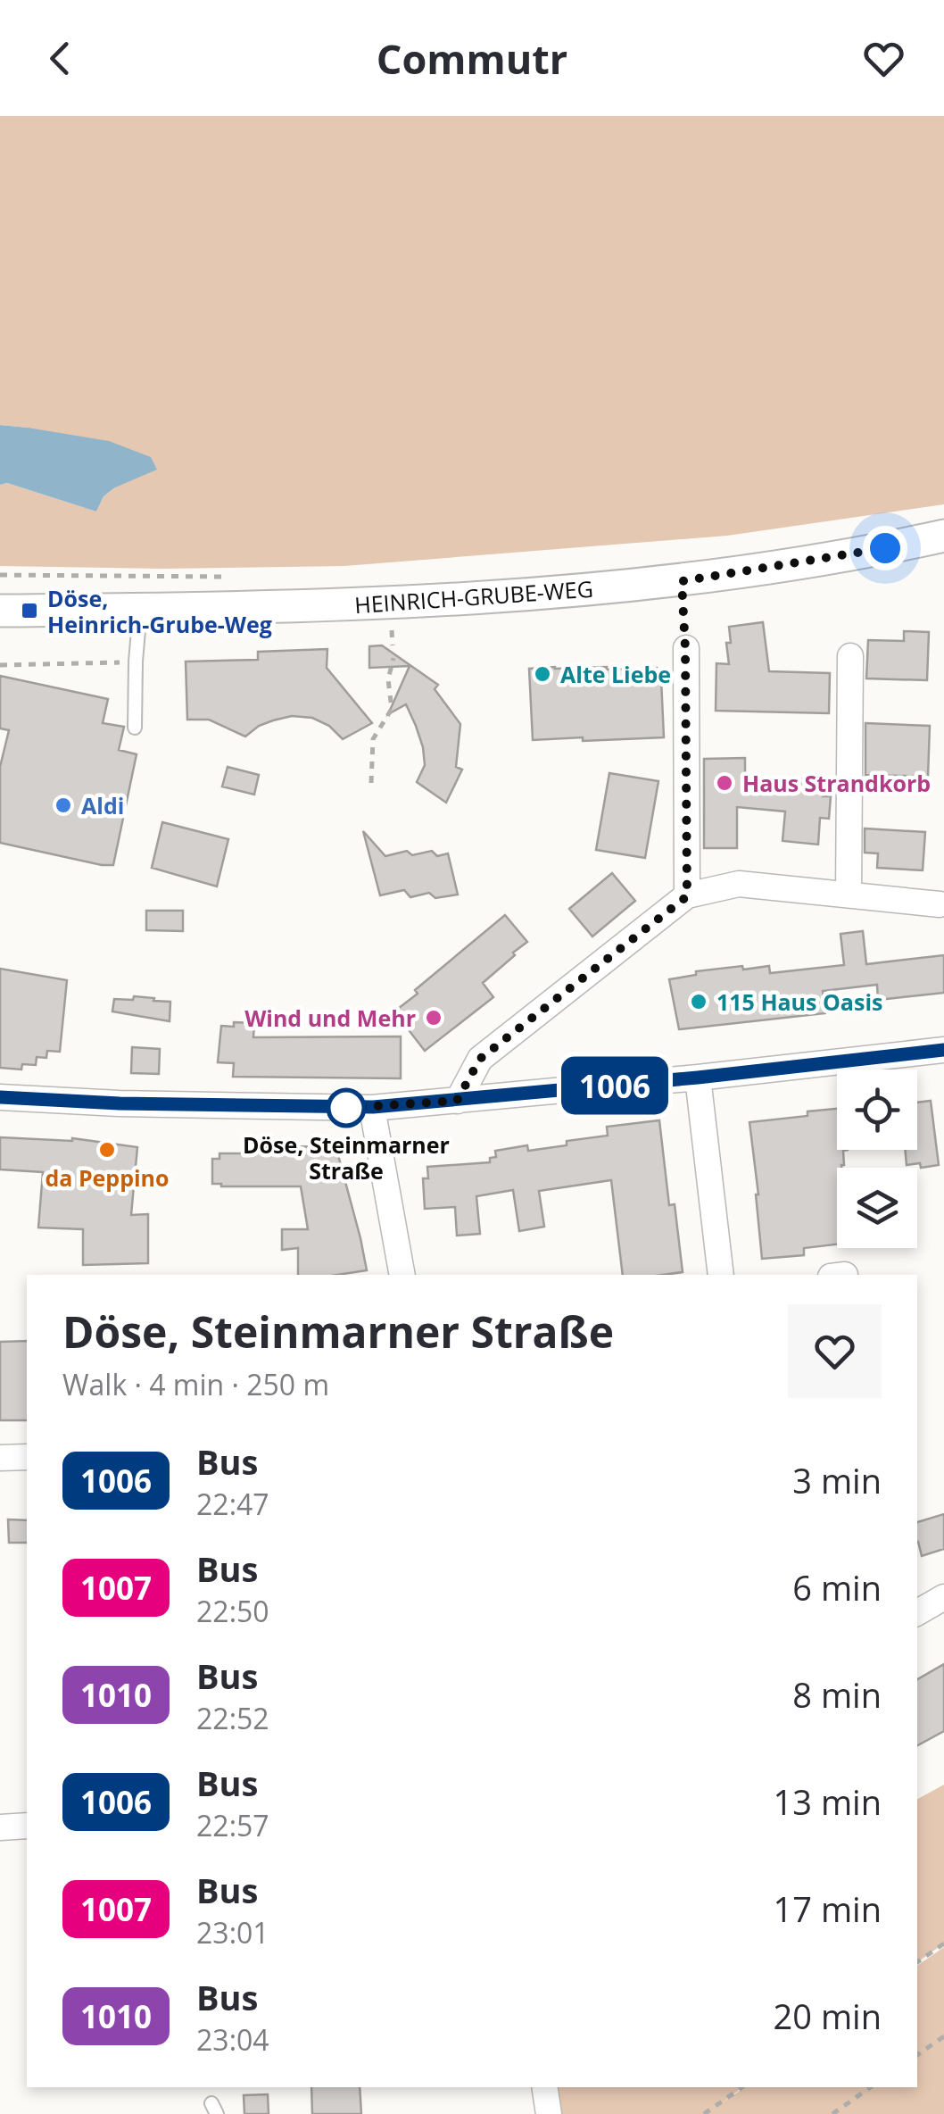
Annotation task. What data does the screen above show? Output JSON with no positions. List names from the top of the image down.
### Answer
{
  "streets": {
    "street": ["HEINRICH-GRUBE-WEG"]
  },
  "places": {
    "transit": ["Döse, Heinrich-Grube-Weg"],
    "other": [
      "Alte Liebe",
      "Haus Strandkorb",
      "Aldi",
      "115 Haus Oasis",
      "Wind und Mehr",
      "Döse, Steinmarner Straße",
      "da Peppino"
    ]
  },
  "lines": ["bus line 1006"],
  "page": {
    "header": "Commutr",
    "on_map": "1006",
    "heading": ["Döse, Steinmarner Straße", "Walk · 4 min · 250 m"],
    "list": [
      {
        "mark": "1006",
        "name": "Bus",
        "note": "22:47",
        "value": "3 min"
      },
      {
        "mark": "1007",
        "name": "Bus",
        "note": "22:50",
        "value": "6 min"
      },
      {
        "mark": "1010",
        "name": "Bus",
        "note": "22:52",
        "value": "8 min"
      },
      {
        "mark": "1006",
        "name": "Bus",
        "note": "22:57",
        "value": "13 min"
      },
      {
        "mark": "1007",
        "name": "Bus",
        "note": "23:01",
        "value": "17 min"
      },
      {
        "mark": "1010",
        "name": "Bus",
        "note": "23:04",
        "value": "20 min"
      }
    ]
  }
}
